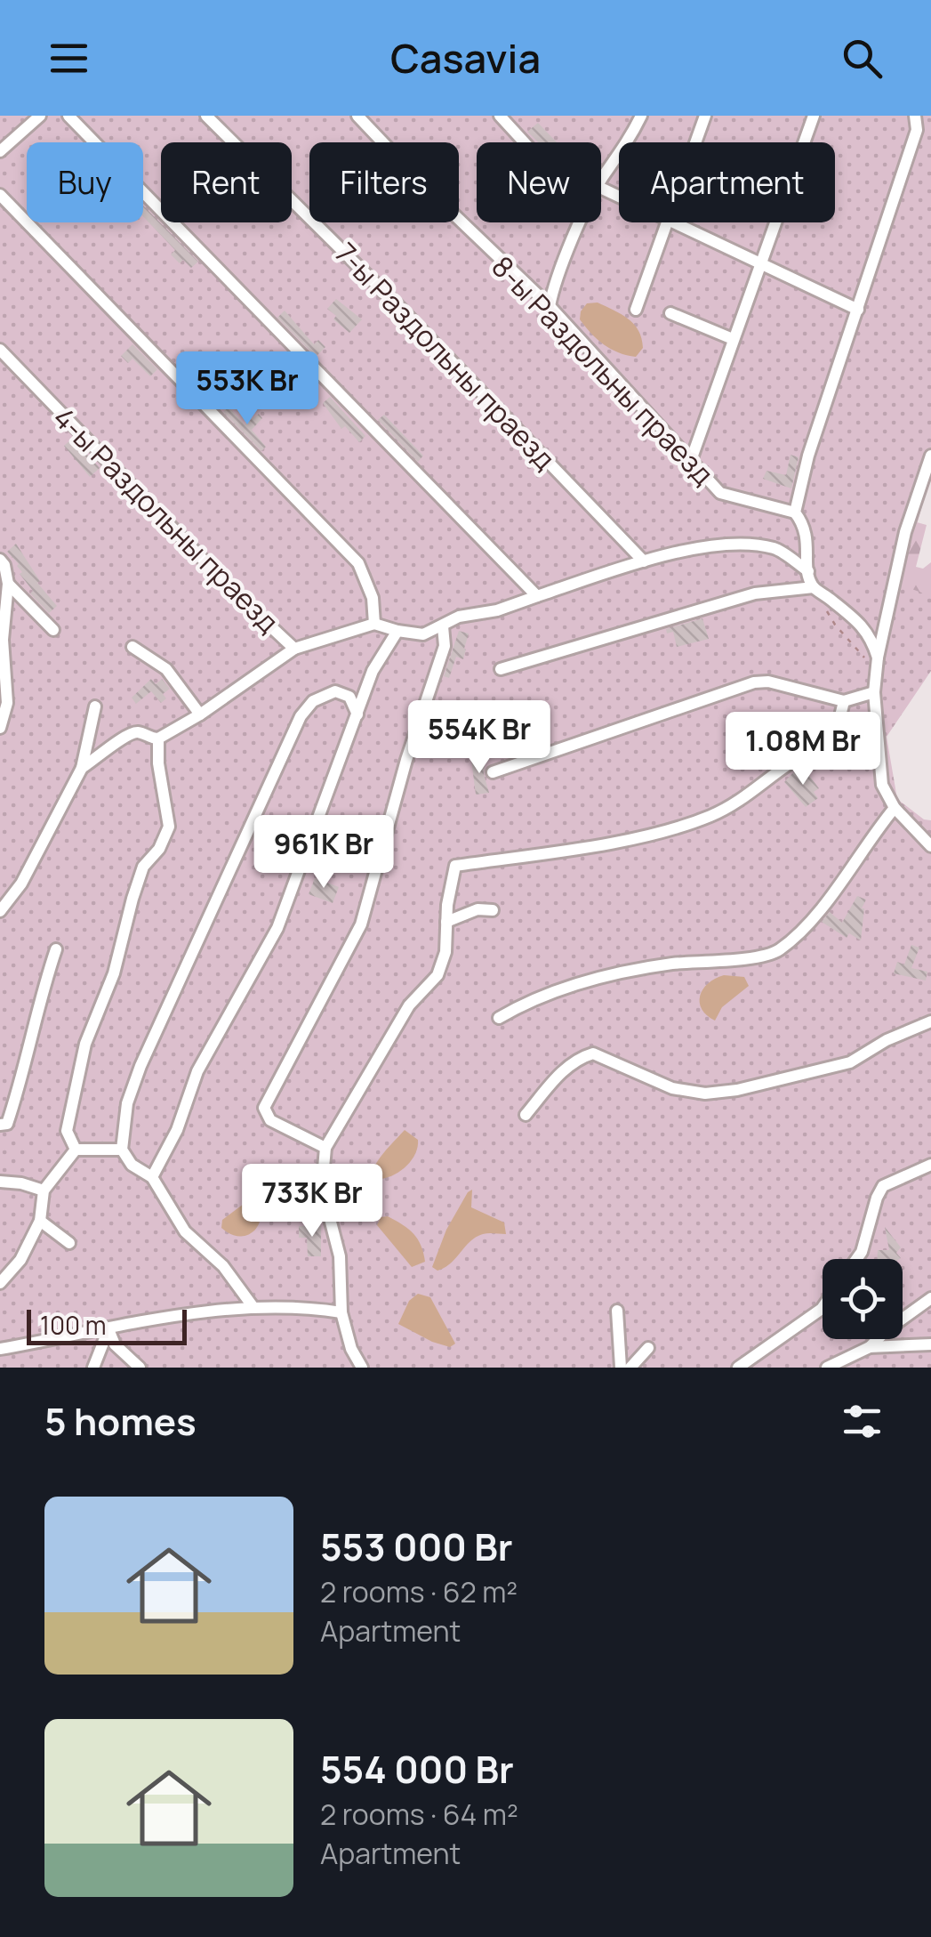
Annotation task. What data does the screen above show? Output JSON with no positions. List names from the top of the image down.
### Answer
{
  "streets": {
    "street": ["7-ы Раздольны праезд", "8-ы Раздольны праезд", "4-ы Раздольны праезд"]
  },
  "scale_bar": "100 m",
  "page": {
    "header": "Casavia",
    "chip": [
      "Buy",
      "Rent",
      "Filters",
      "New",
      "Apartment"
    ],
    "price": [
      "553K Br",
      "554K Br",
      "1.08M Br",
      "961K Br",
      "733K Br"
    ],
    "scale": "100 m",
    "heading": "5 homes",
    "list": [
      {
        "name": "553 000 Br",
        "note": "2 rooms · 62 m² · Apartment"
      },
      {
        "name": "554 000 Br",
        "note": "2 rooms · 64 m² · Apartment"
      }
    ]
  }
}
